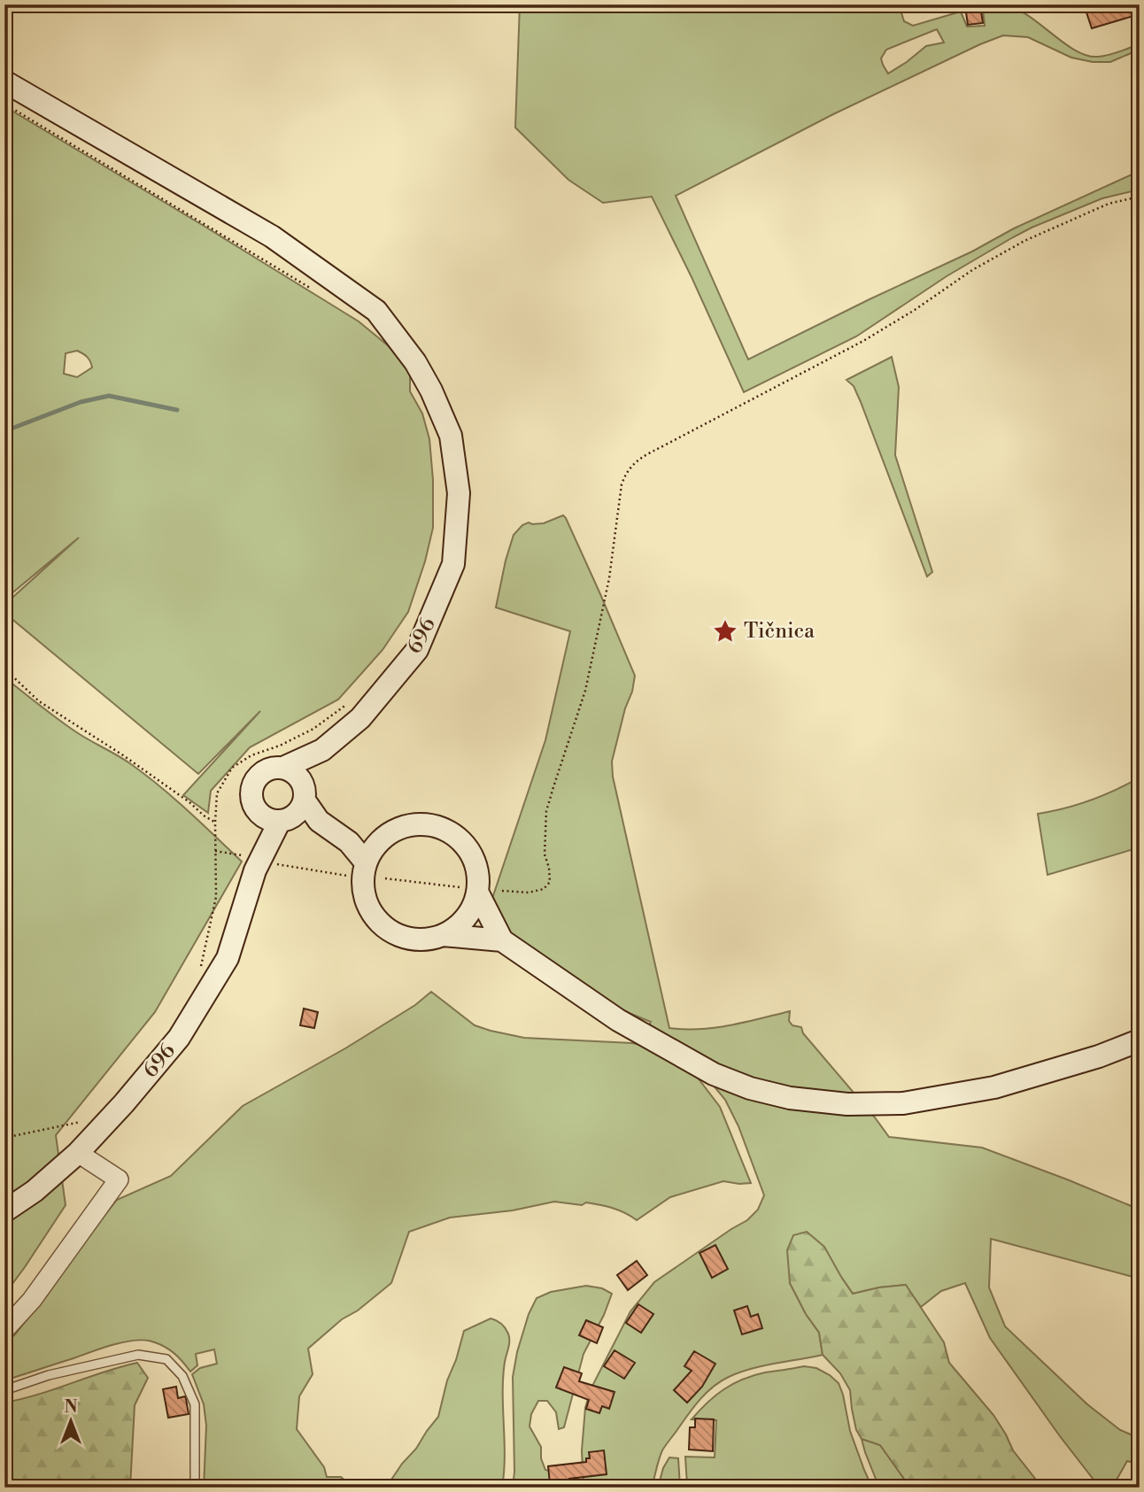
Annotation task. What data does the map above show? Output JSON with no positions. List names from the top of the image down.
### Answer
{
  "streets": {
    "main road": ["696"]
  },
  "places": {
    "place": ["Tičnica"]
  },
  "north": "top"
}
